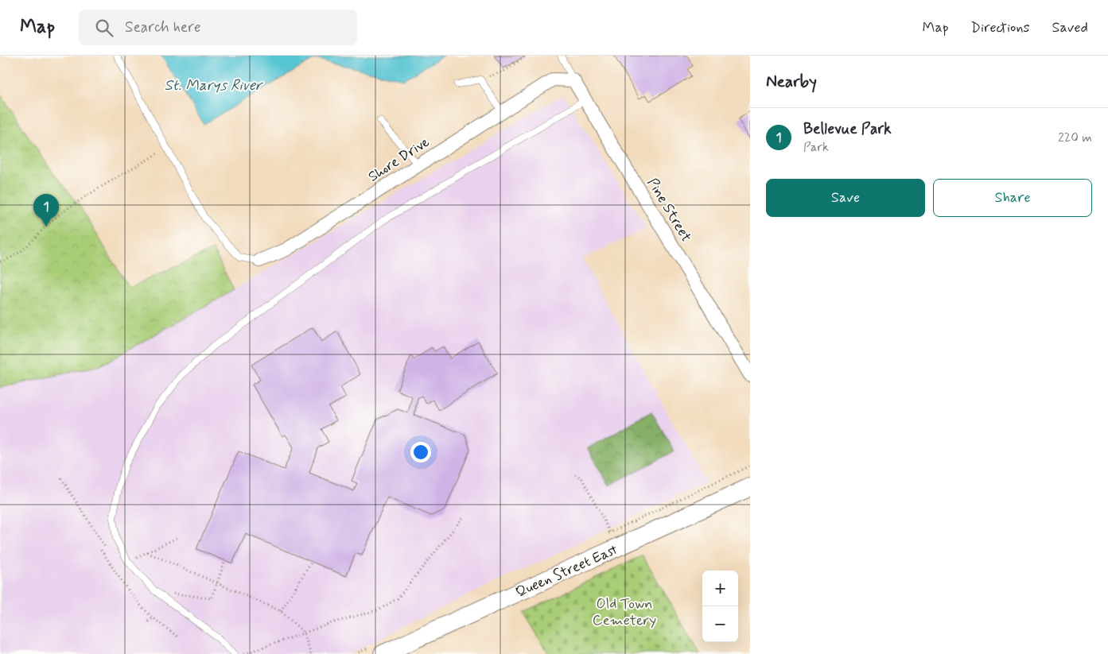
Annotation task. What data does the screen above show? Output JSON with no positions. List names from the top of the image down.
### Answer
{
  "streets": {
    "main road": ["Queen Street East"],
    "street": ["Shore Drive", "Pine Street"]
  },
  "crossings": [
    ["Shore Drive", "Pine Street"]
  ],
  "water": ["St. Marys River"],
  "parks": ["Old Town Cemetery"],
  "page": {
    "header": "Map",
    "search": "Search here",
    "nav": ["Map", "Directions", "Saved"],
    "heading": "Nearby",
    "list": [
      {
        "mark": "1",
        "name": "Bellevue Park",
        "note": "Park",
        "value": "220 m"
      }
    ],
    "buttons": ["Save", "Share"],
    "pins": "1",
    "map_buttons": ["+", "−"]
  }
}
